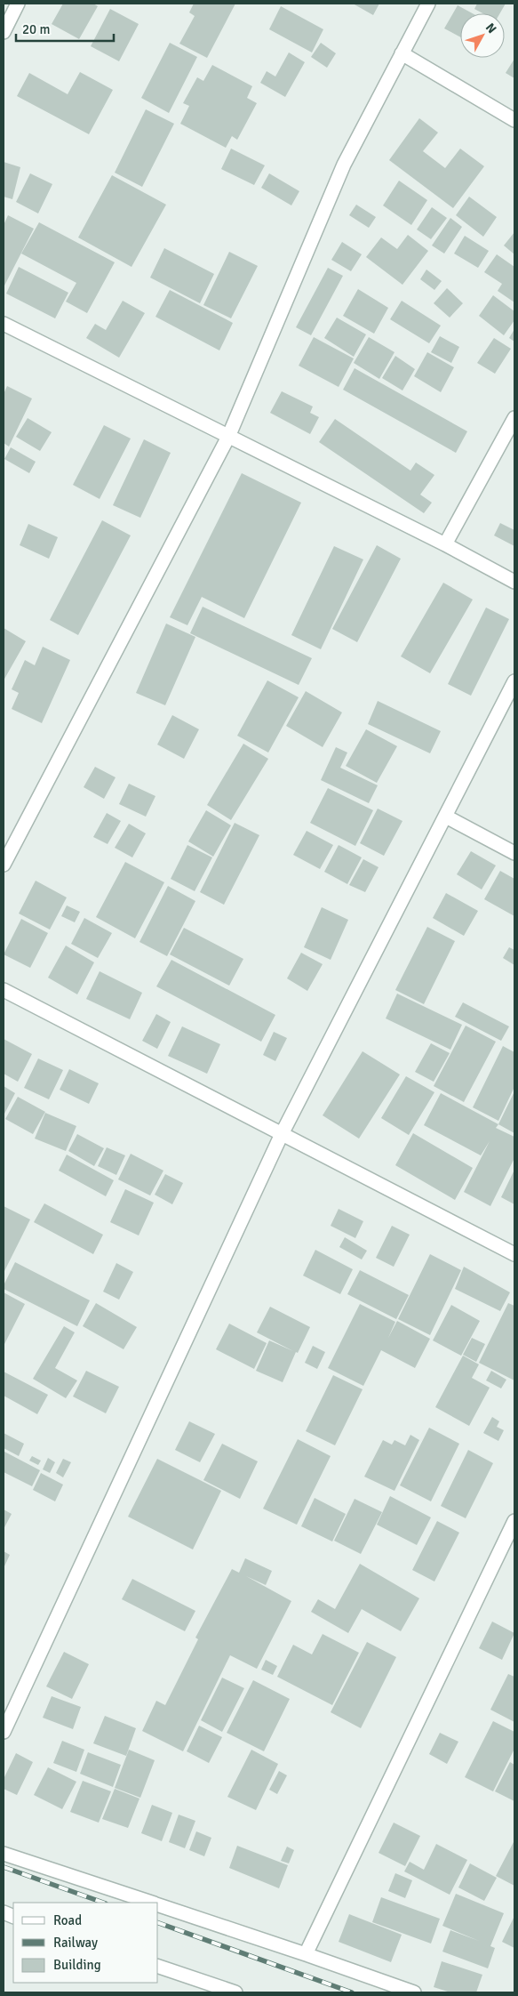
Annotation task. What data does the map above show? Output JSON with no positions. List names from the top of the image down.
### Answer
{
  "legend": ["Road", "Railway", "Building"],
  "scale_bar": "20 m",
  "north": "top right"
}
